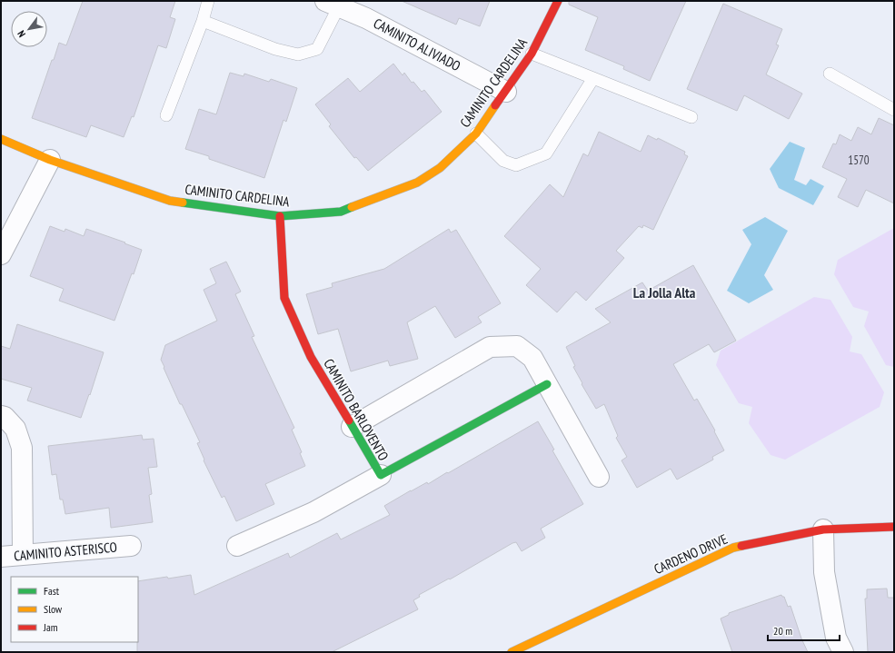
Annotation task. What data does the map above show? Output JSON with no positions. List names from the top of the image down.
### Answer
{
  "streets": {
    "street": [
      "CAMINITO ALIVIADO",
      "CAMINITO CARDELINA",
      "CAMINITO BARLOVENTO",
      "CAMINITO ASTERISCO",
      "CARDENO DRIVE"
    ]
  },
  "crossings": [
    ["CAMINITO ALIVIADO", "CAMINITO CARDELINA"],
    ["CAMINITO CARDELINA", "CAMINITO BARLOVENTO"]
  ],
  "districts": ["La Jolla Alta"],
  "house_numbers": ["1570"],
  "legend": ["Fast", "Slow", "Jam"],
  "scale_bar": "20 m",
  "north": "bottom left"
}
